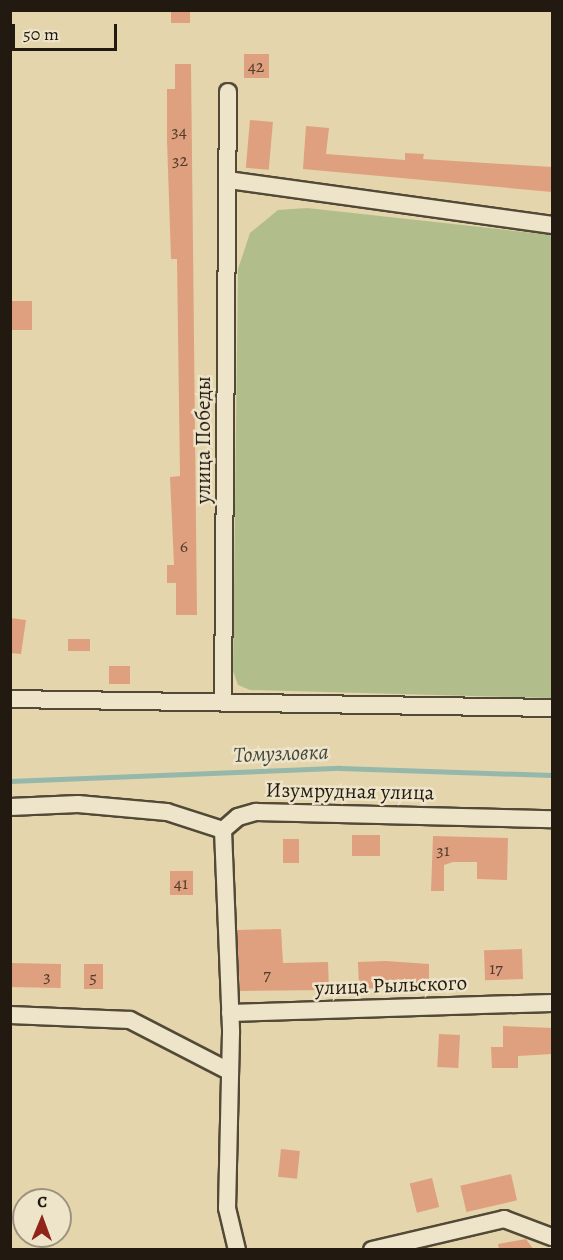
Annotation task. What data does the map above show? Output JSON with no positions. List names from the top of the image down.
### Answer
{
  "streets": {
    "street": ["улица Победы", "Изумрудная улица", "улица Рыльского"]
  },
  "water": ["Томузловка"],
  "house_numbers": [
    "42",
    "34",
    "32",
    "6",
    "31",
    "41",
    "17",
    "7",
    "3",
    "5"
  ],
  "scale_bar": "50 m",
  "north": "top"
}
